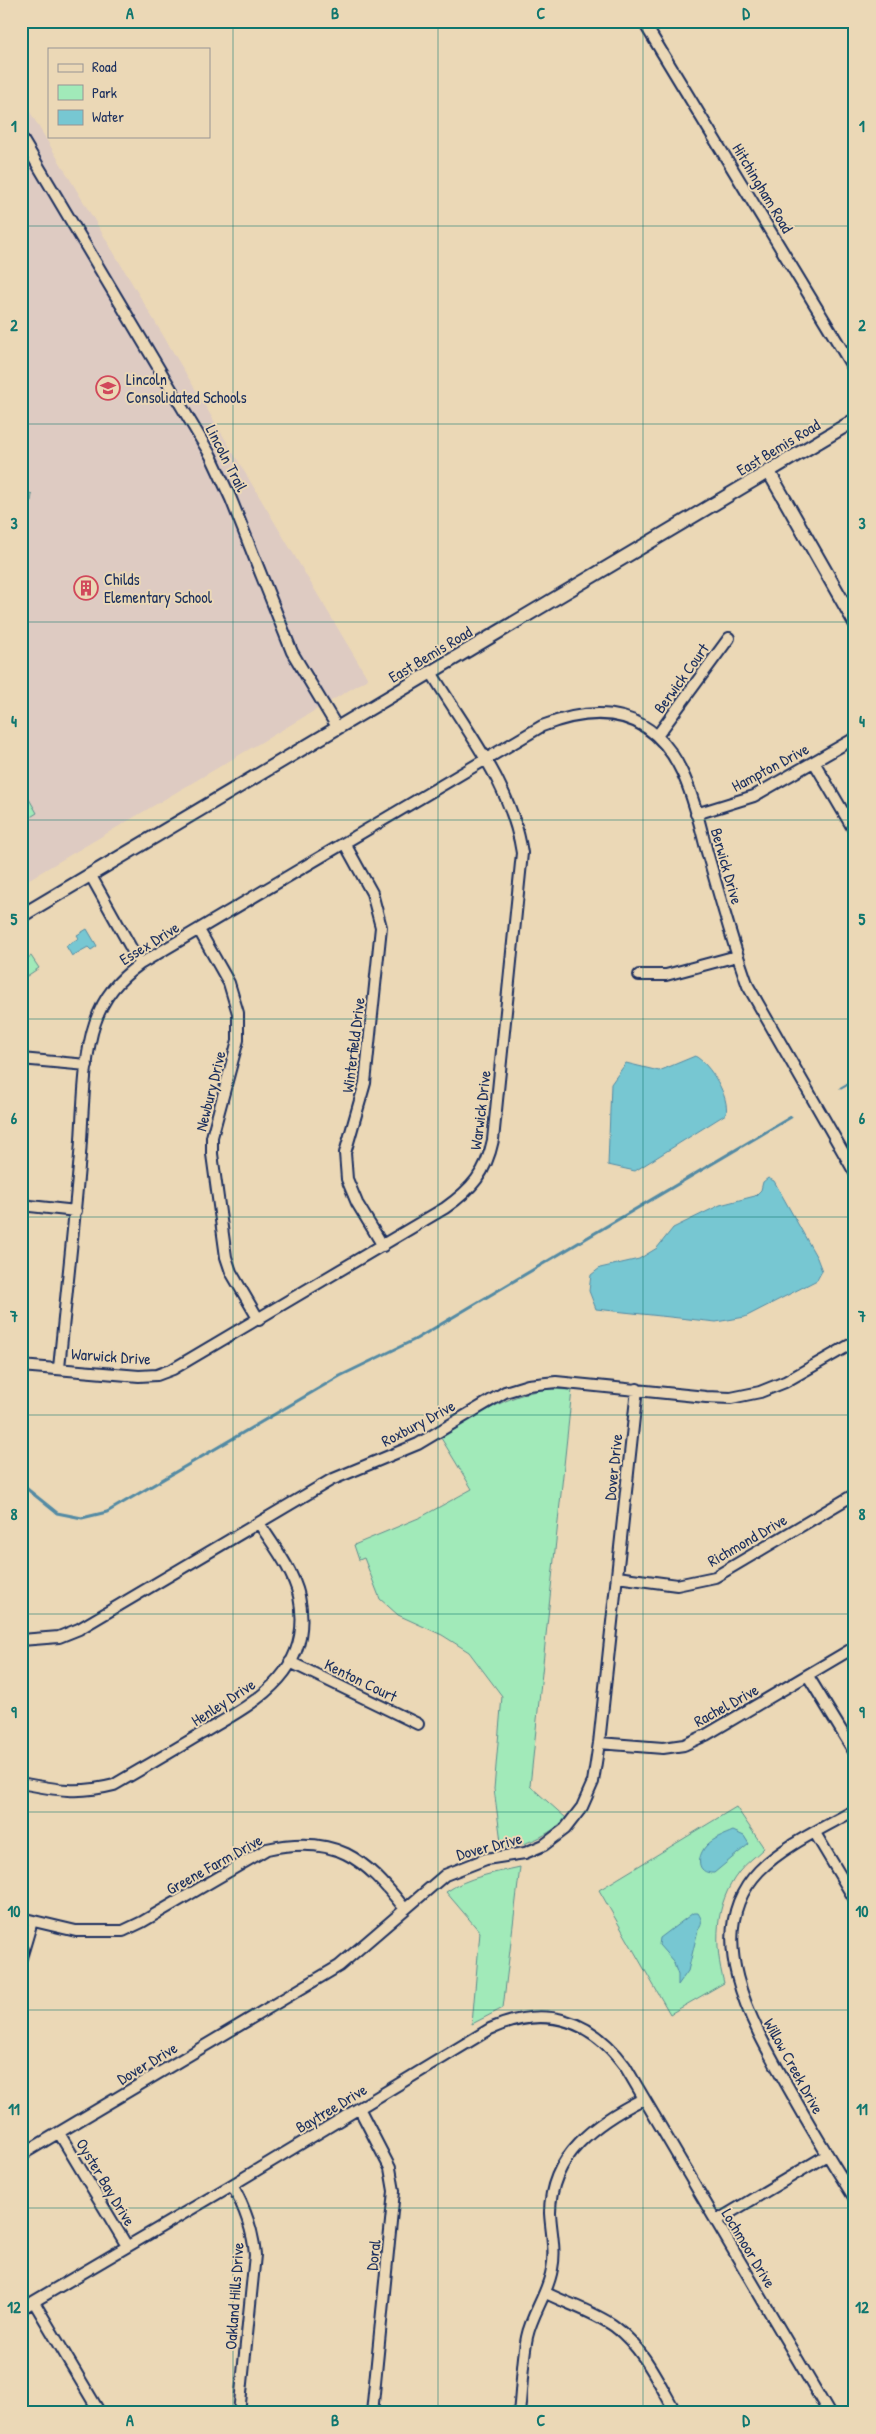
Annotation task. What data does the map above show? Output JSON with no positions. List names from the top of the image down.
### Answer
{
  "streets": {
    "street": [
      "Hitchingham Road",
      "East Bemis Road",
      "Lincoln Trail",
      "Berwick Court",
      "Hampton Drive",
      "Berwick Drive",
      "Essex Drive",
      "Winterfield Drive",
      "Newbury Drive",
      "Warwick Drive",
      "Roxbury Drive",
      "Dover Drive",
      "Richmond Drive",
      "Kenton Court",
      "Henley Drive",
      "Rachel Drive",
      "Greene Farm Drive",
      "Willow Creek Drive",
      "Baytree Drive",
      "Oyster Bay Drive",
      "Lochmoor Drive",
      "Doral",
      "Oakland Hills Drive"
    ]
  },
  "crossings": [
    ["East Bemis Road", "Lincoln Trail"],
    ["East Bemis Road", "Warwick Drive"],
    ["Berwick Court", "Berwick Drive"],
    ["Hampton Drive", "Berwick Drive"],
    ["Berwick Drive", "Essex Drive"],
    ["Berwick Drive", "Warwick Drive"],
    ["Essex Drive", "Winterfield Drive"],
    ["Essex Drive", "Newbury Drive"],
    ["Essex Drive", "Warwick Drive"],
    ["Winterfield Drive", "Warwick Drive"],
    ["Newbury Drive", "Warwick Drive"],
    ["Roxbury Drive", "Dover Drive"],
    ["Roxbury Drive", "Henley Drive"],
    ["Dover Drive", "Richmond Drive"],
    ["Dover Drive", "Rachel Drive"],
    ["Dover Drive", "Greene Farm Drive"],
    ["Dover Drive", "Oyster Bay Drive"],
    ["Kenton Court", "Henley Drive"],
    ["Baytree Drive", "Oyster Bay Drive"],
    ["Baytree Drive", "Lochmoor Drive"],
    ["Baytree Drive", "Doral"],
    ["Baytree Drive", "Oakland Hills Drive"]
  ],
  "places": {
    "school or university": ["Lincoln Consolidated Schools"],
    "building": ["Childs Elementary School"]
  },
  "legend": ["Road", "Park", "Water"],
  "grid": {
    "columns": [
      "A",
      "B",
      "C",
      "D"
    ],
    "rows": [
      "1",
      "2",
      "3",
      "4",
      "5",
      "6",
      "7",
      "8",
      "9",
      "10",
      "11",
      "12"
    ]
  }
}
